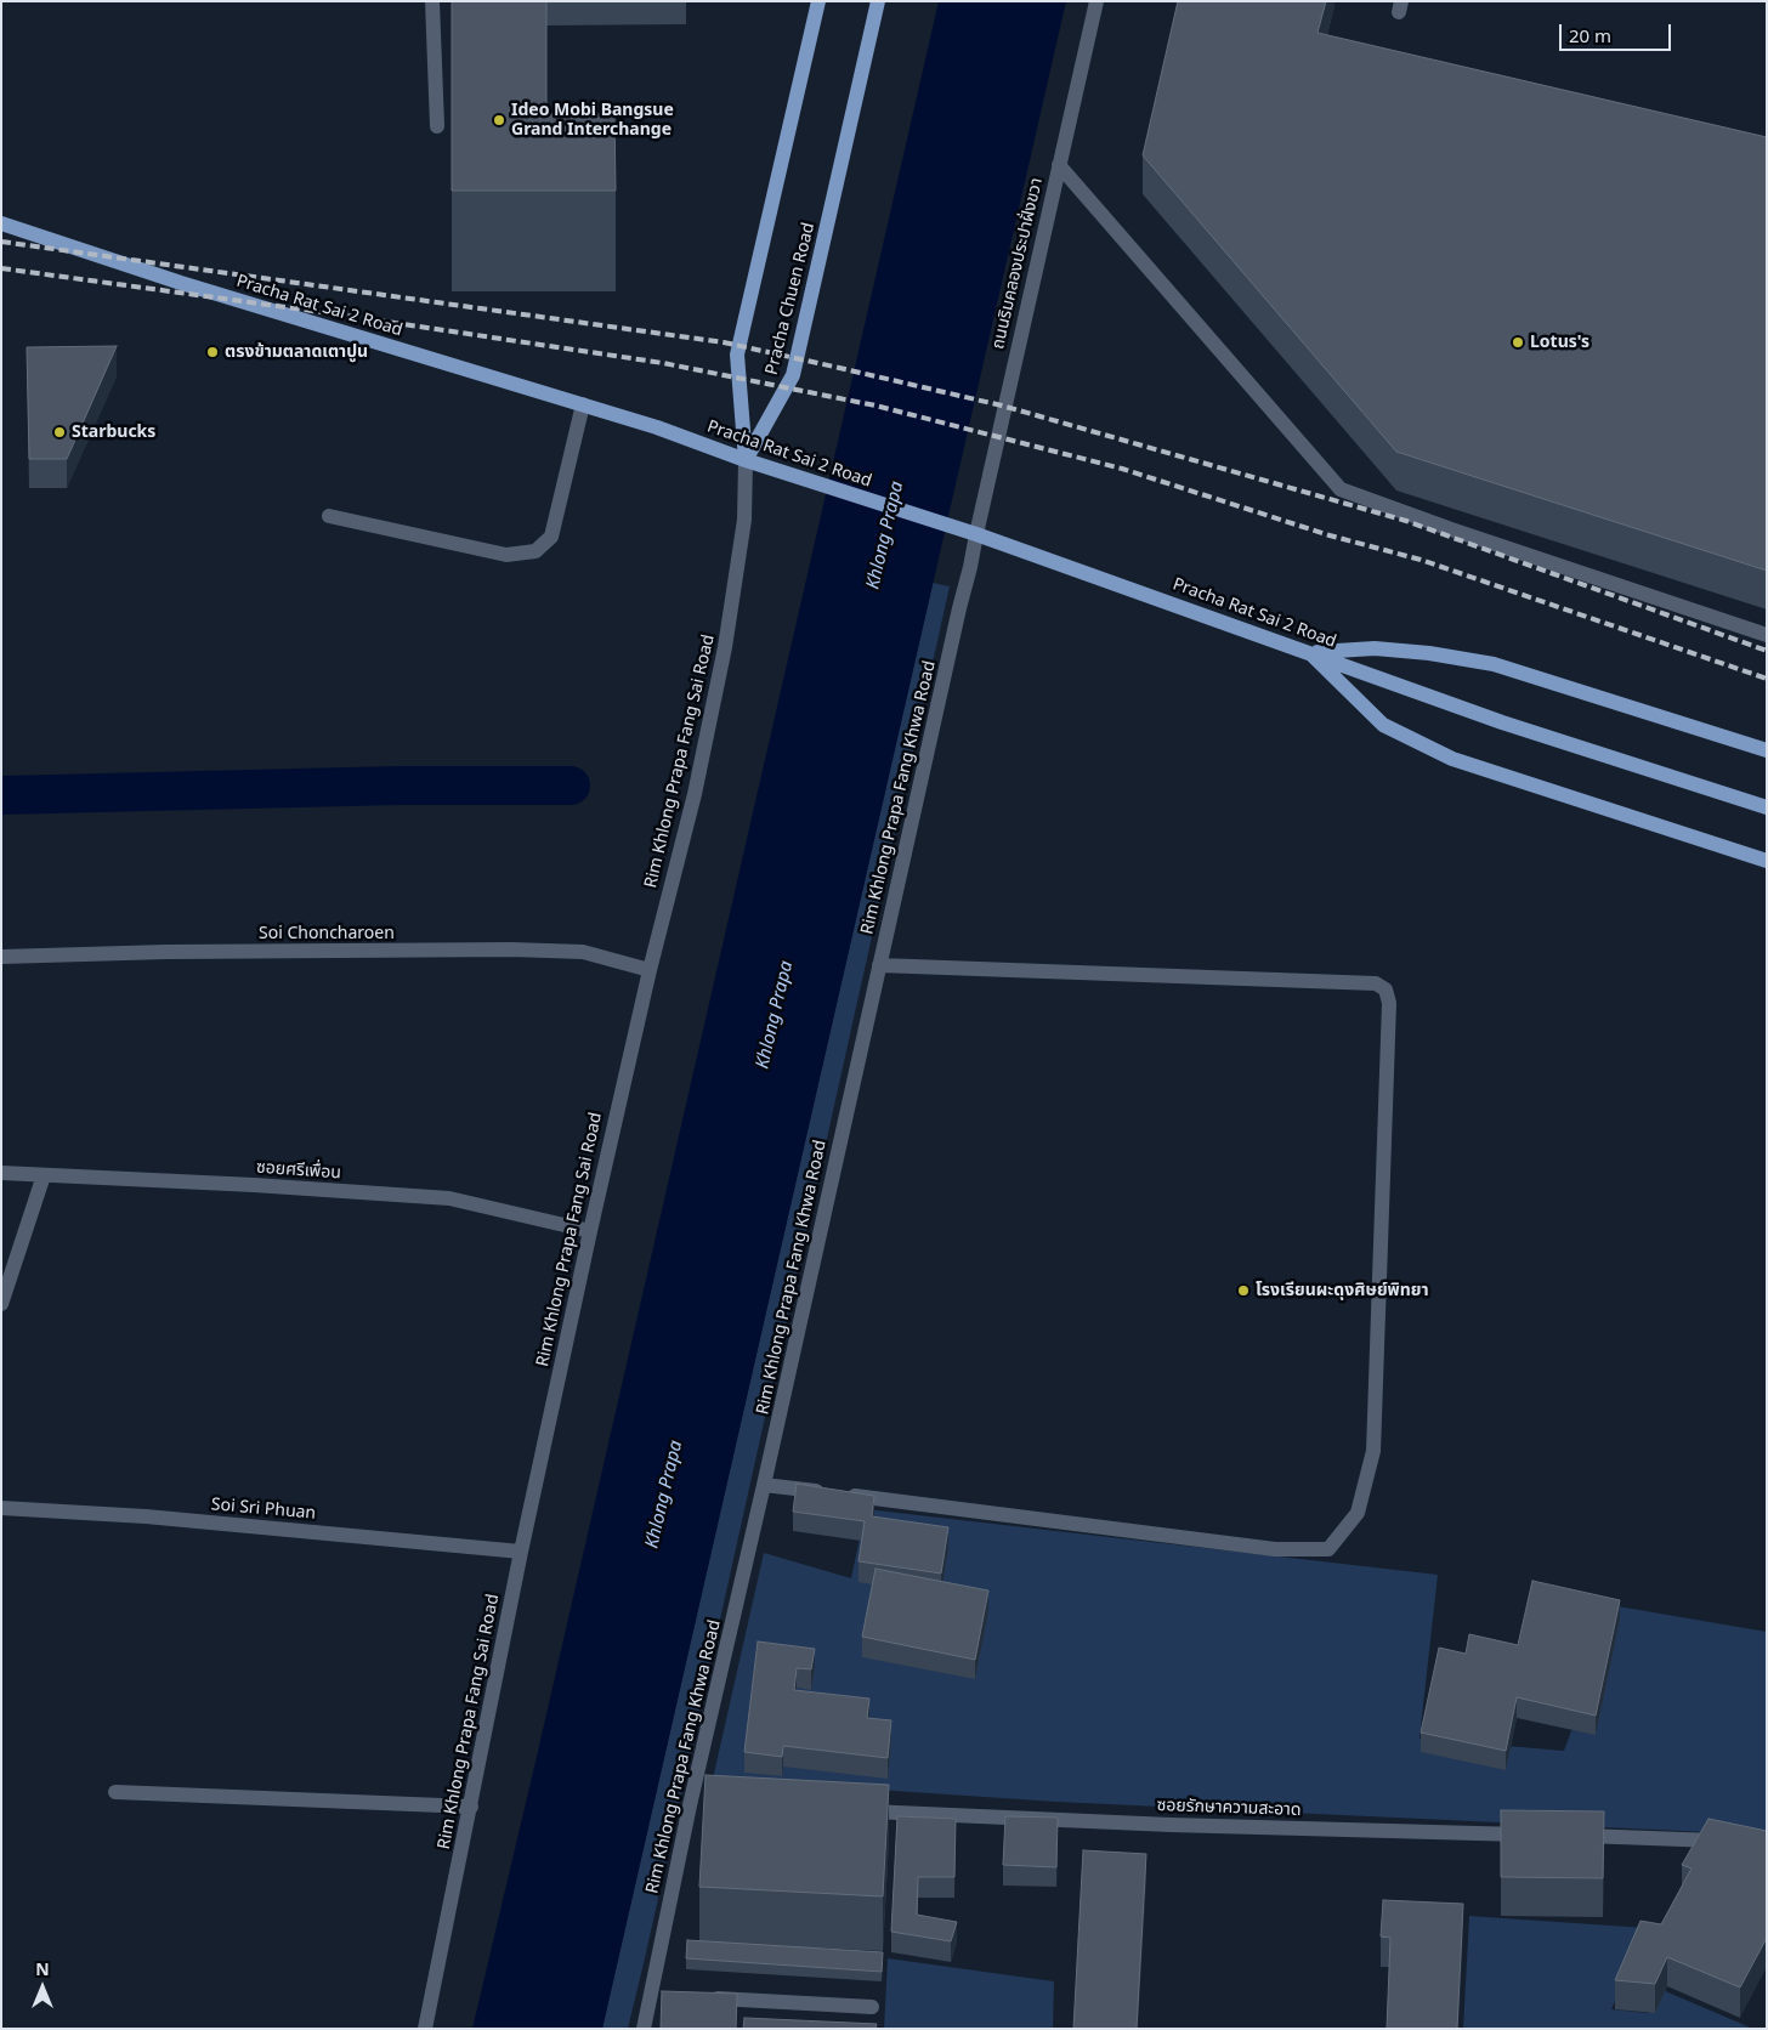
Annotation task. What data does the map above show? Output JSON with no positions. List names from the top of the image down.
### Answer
{
  "streets": {
    "main road": ["Pracha Chuen Road", "Pracha Rat Sai 2 Road"],
    "street": [
      "ถนนริมคลองประปาฝั่งขวา",
      "Rim Khlong Prapa Fang Sai Road",
      "Rim Khlong Prapa Fang Khwa Road",
      "Soi Choncharoen",
      "ซอยศรีเพื่อน",
      "Soi Sri Phuan",
      "ซอยรักษาความสะอาด"
    ]
  },
  "crossings": [
    ["ถนนริมคลองประปาฝั่งขวา", "Pracha Rat Sai 2 Road"],
    ["ถนนริมคลองประปาฝั่งขวา", "Rim Khlong Prapa Fang Khwa Road"],
    ["Pracha Chuen Road", "Pracha Rat Sai 2 Road"],
    ["Pracha Chuen Road", "Rim Khlong Prapa Fang Sai Road"],
    ["Pracha Rat Sai 2 Road", "Rim Khlong Prapa Fang Sai Road"],
    ["Pracha Rat Sai 2 Road", "Rim Khlong Prapa Fang Khwa Road"],
    ["Rim Khlong Prapa Fang Sai Road", "Soi Choncharoen"],
    ["Rim Khlong Prapa Fang Sai Road", "ซอยศรีเพื่อน"],
    ["Rim Khlong Prapa Fang Sai Road", "Soi Sri Phuan"]
  ],
  "water": ["Khlong Prapa"],
  "places": [
    "Ideo Mobi Bangsue Grand Interchange",
    "Lotus's",
    "ตรงข้ามตลาดเตาปูน",
    "Starbucks",
    "โรงเรียนผะดุงศิษย์พิทยา"
  ],
  "scale_bar": "20 m",
  "north": "top"
}
